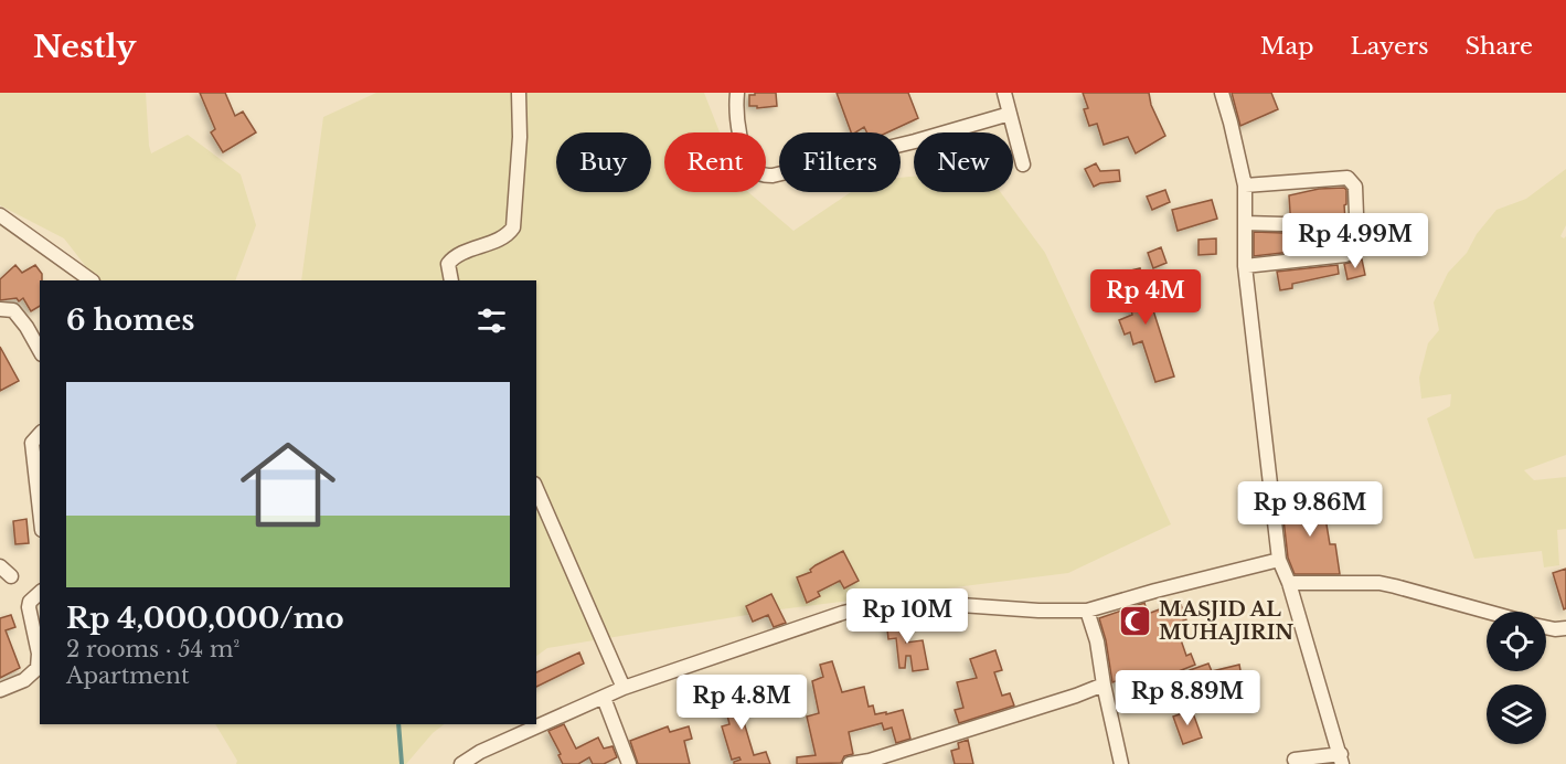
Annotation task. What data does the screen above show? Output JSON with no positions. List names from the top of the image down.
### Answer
{
  "places": {
    "mosque": ["MASJID AL MUHAJIRIN"]
  },
  "page": {
    "header": "Nestly",
    "nav": ["Map", "Layers", "Share"],
    "chip": [
      "Buy",
      "Rent",
      "Filters",
      "New"
    ],
    "price": [
      "Rp 4.99M",
      "Rp 4M",
      "Rp 9.86M",
      "Rp 10M",
      "Rp 8.89M",
      "Rp 4.8M"
    ],
    "heading": "6 homes",
    "list": [
      {
        "name": "Rp 4,000,000/mo",
        "note": "2 rooms · 54 m² · Apartment"
      }
    ]
  }
}
